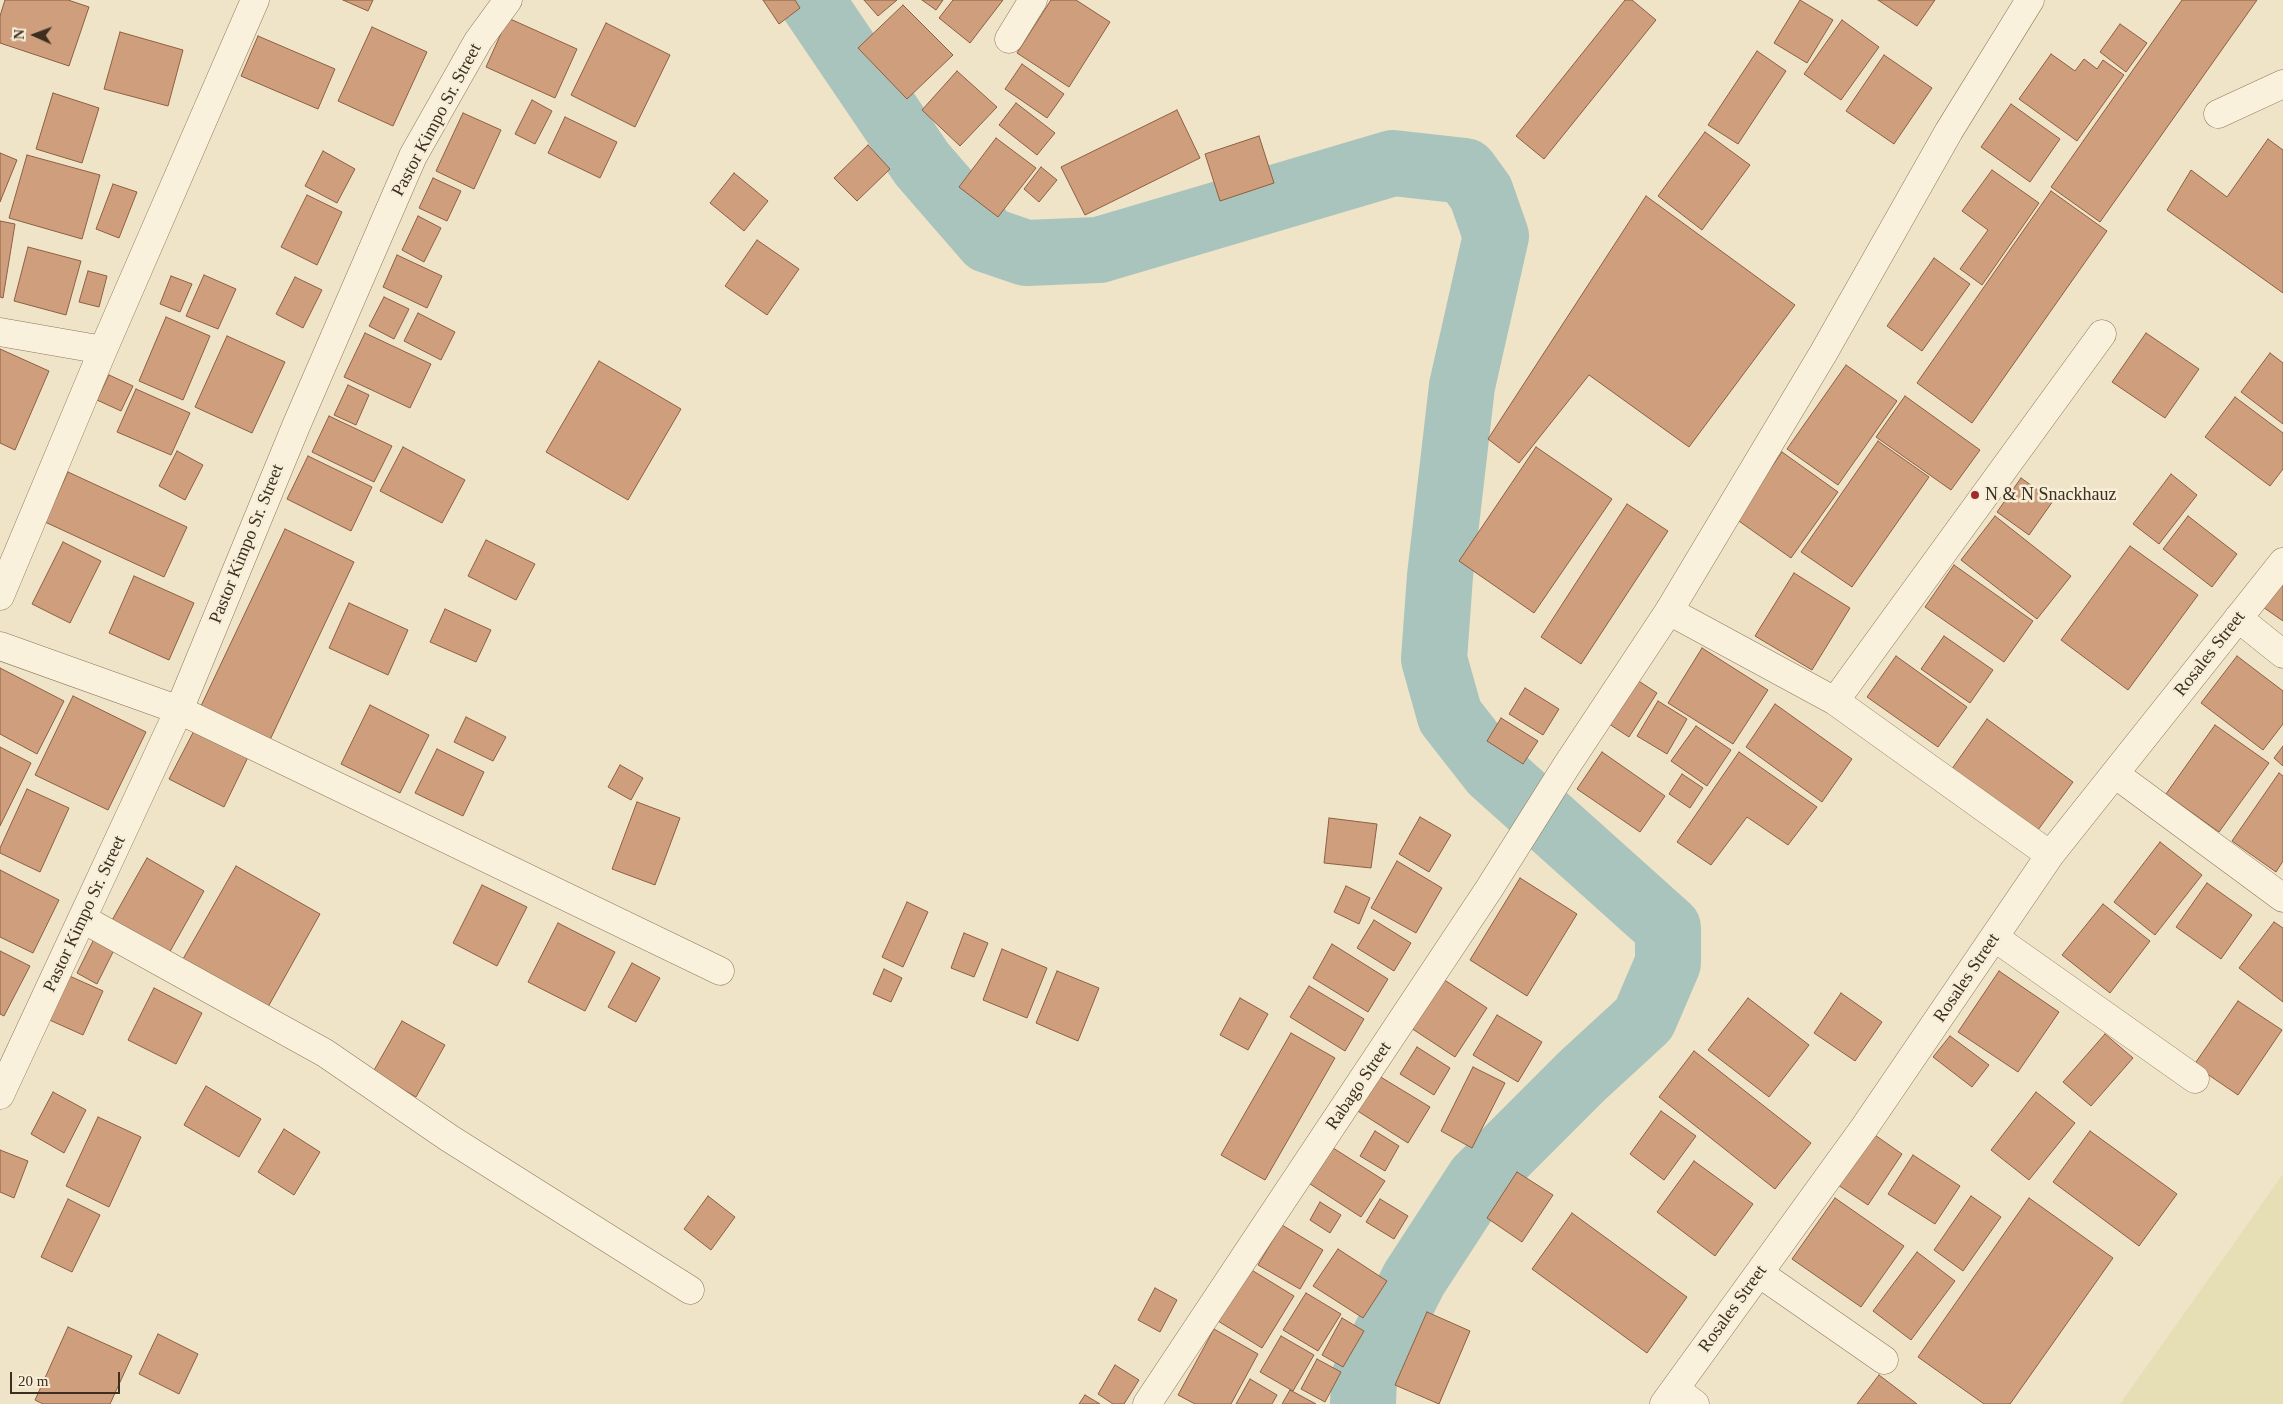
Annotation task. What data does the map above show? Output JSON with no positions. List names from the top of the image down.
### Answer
{
  "streets": {
    "street": ["Pastor Kimpo Sr. Street", "Rosales Street", "Rabago Street"]
  },
  "places": ["N & N Snackhauz"],
  "scale_bar": "20 m",
  "north": "left"
}
